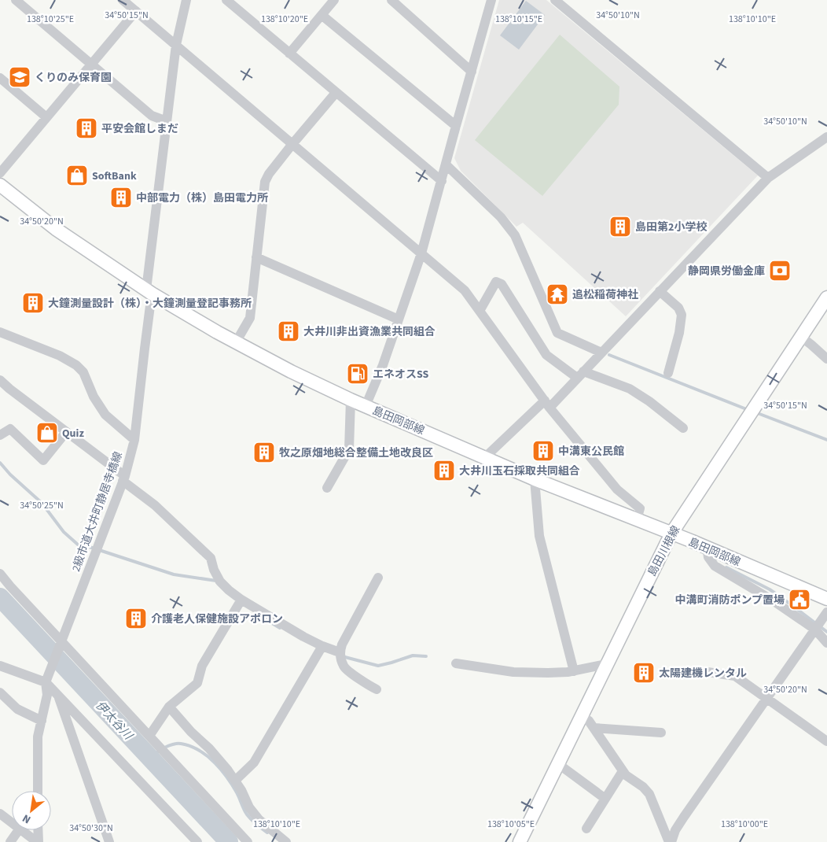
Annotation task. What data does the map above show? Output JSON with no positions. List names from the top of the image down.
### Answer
{
  "streets": {
    "main road": ["島田岡部線", "島田川根線"],
    "street": ["2級市道大井町静居寺橋線"]
  },
  "crossings": [
    ["島田岡部線", "2級市道大井町静居寺橋線"],
    ["島田岡部線", "島田川根線"]
  ],
  "water": ["伊太谷川"],
  "places": {
    "school or university": ["くりのみ保育園"],
    "building": [
      "平安会館しまだ",
      "中部電力（株）島田電力所",
      "島田第2小学校",
      "大鐘測量設計（株）・大鐘測量登記事務所",
      "大井川非出資漁業共同組合",
      "中溝東公民館",
      "牧之原畑地総合整備土地改良区",
      "大井川玉石採取共同組合",
      "介護老人保健施設アポロン",
      "太陽建機レンタル"
    ],
    "shop": ["SoftBank", "Quiz"],
    "bank": ["静岡県労働金庫"],
    "temple": ["追松稲荷神社"],
    "fuel station": ["エネオスSS"],
    "public building": ["中溝町消防ポンプ置場"]
  },
  "north": "bottom left",
  "coordinates": [
    "34°50'15\"N",
    "34°50'10\"N",
    "138°10'25\"E",
    "138°10'20\"E",
    "138°10'15\"E",
    "138°10'10\"E",
    "34°50'20\"N",
    "34°50'25\"N",
    "138°10'05\"E",
    "138°10'00\"E",
    "34°50'30\"N"
  ]
}
